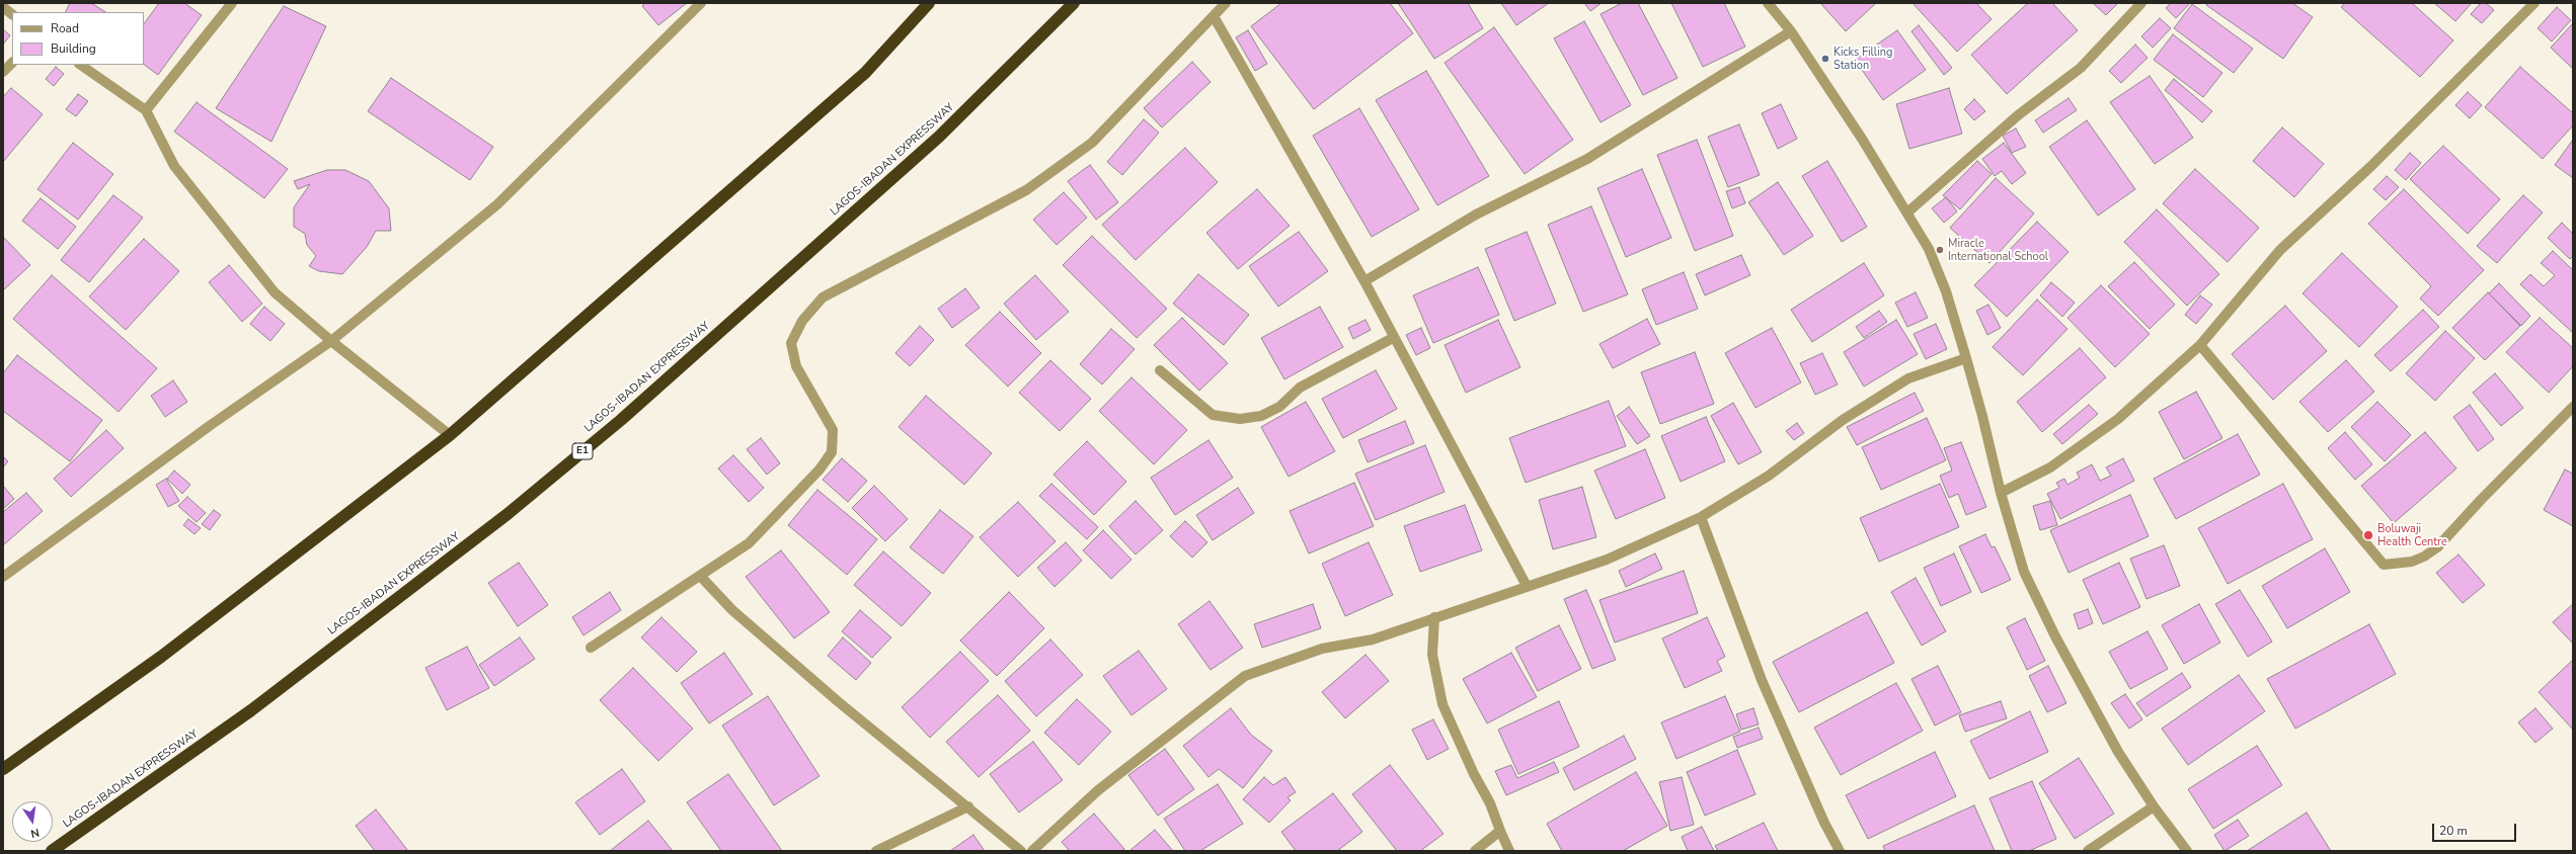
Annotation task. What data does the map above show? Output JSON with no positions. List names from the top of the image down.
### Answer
{
  "streets": {
    "highway": ["LAGOS-IBADAN EXPRESSWAY", "E1"]
  },
  "places": ["Kicks Filling Station", "Miracle International School", "Boluwaji Health Centre"],
  "legend": ["Road", "Building"],
  "scale_bar": "20 m",
  "north": "bottom"
}
